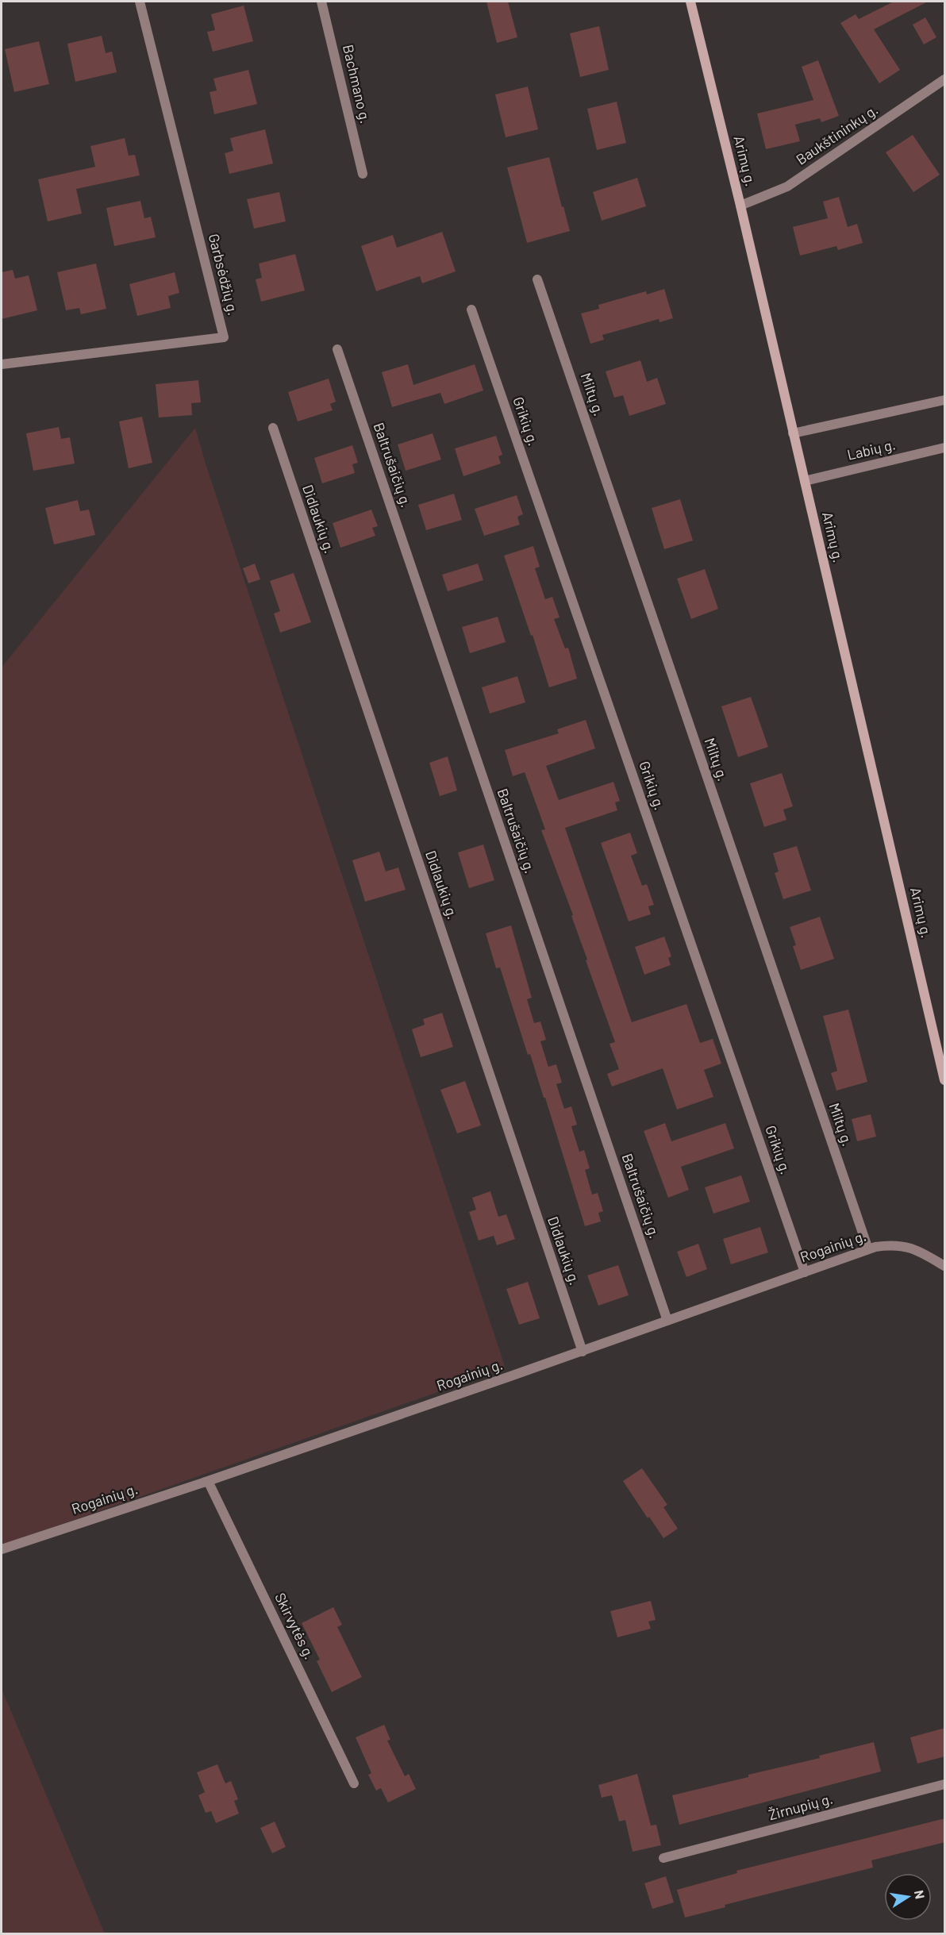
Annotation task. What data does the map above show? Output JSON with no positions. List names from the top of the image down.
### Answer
{
  "streets": {
    "main road": ["Arimų g."],
    "street": [
      "Bachmano g.",
      "Baukštininkų g.",
      "Garbsėdžių g.",
      "Miltų g.",
      "Grikių g.",
      "Labių g.",
      "Baltrušaičių g.",
      "Didlaukių g.",
      "Rogainių g.",
      "Skirvytės g.",
      "Žirnupių g."
    ]
  },
  "crossings": [
    ["Baukštininkų g.", "Arimų g."],
    ["Arimų g.", "Labių g."],
    ["Miltų g.", "Rogainių g."],
    ["Grikių g.", "Rogainių g."],
    ["Baltrušaičių g.", "Rogainių g."],
    ["Didlaukių g.", "Rogainių g."],
    ["Rogainių g.", "Skirvytės g."]
  ],
  "north": "right"
}
